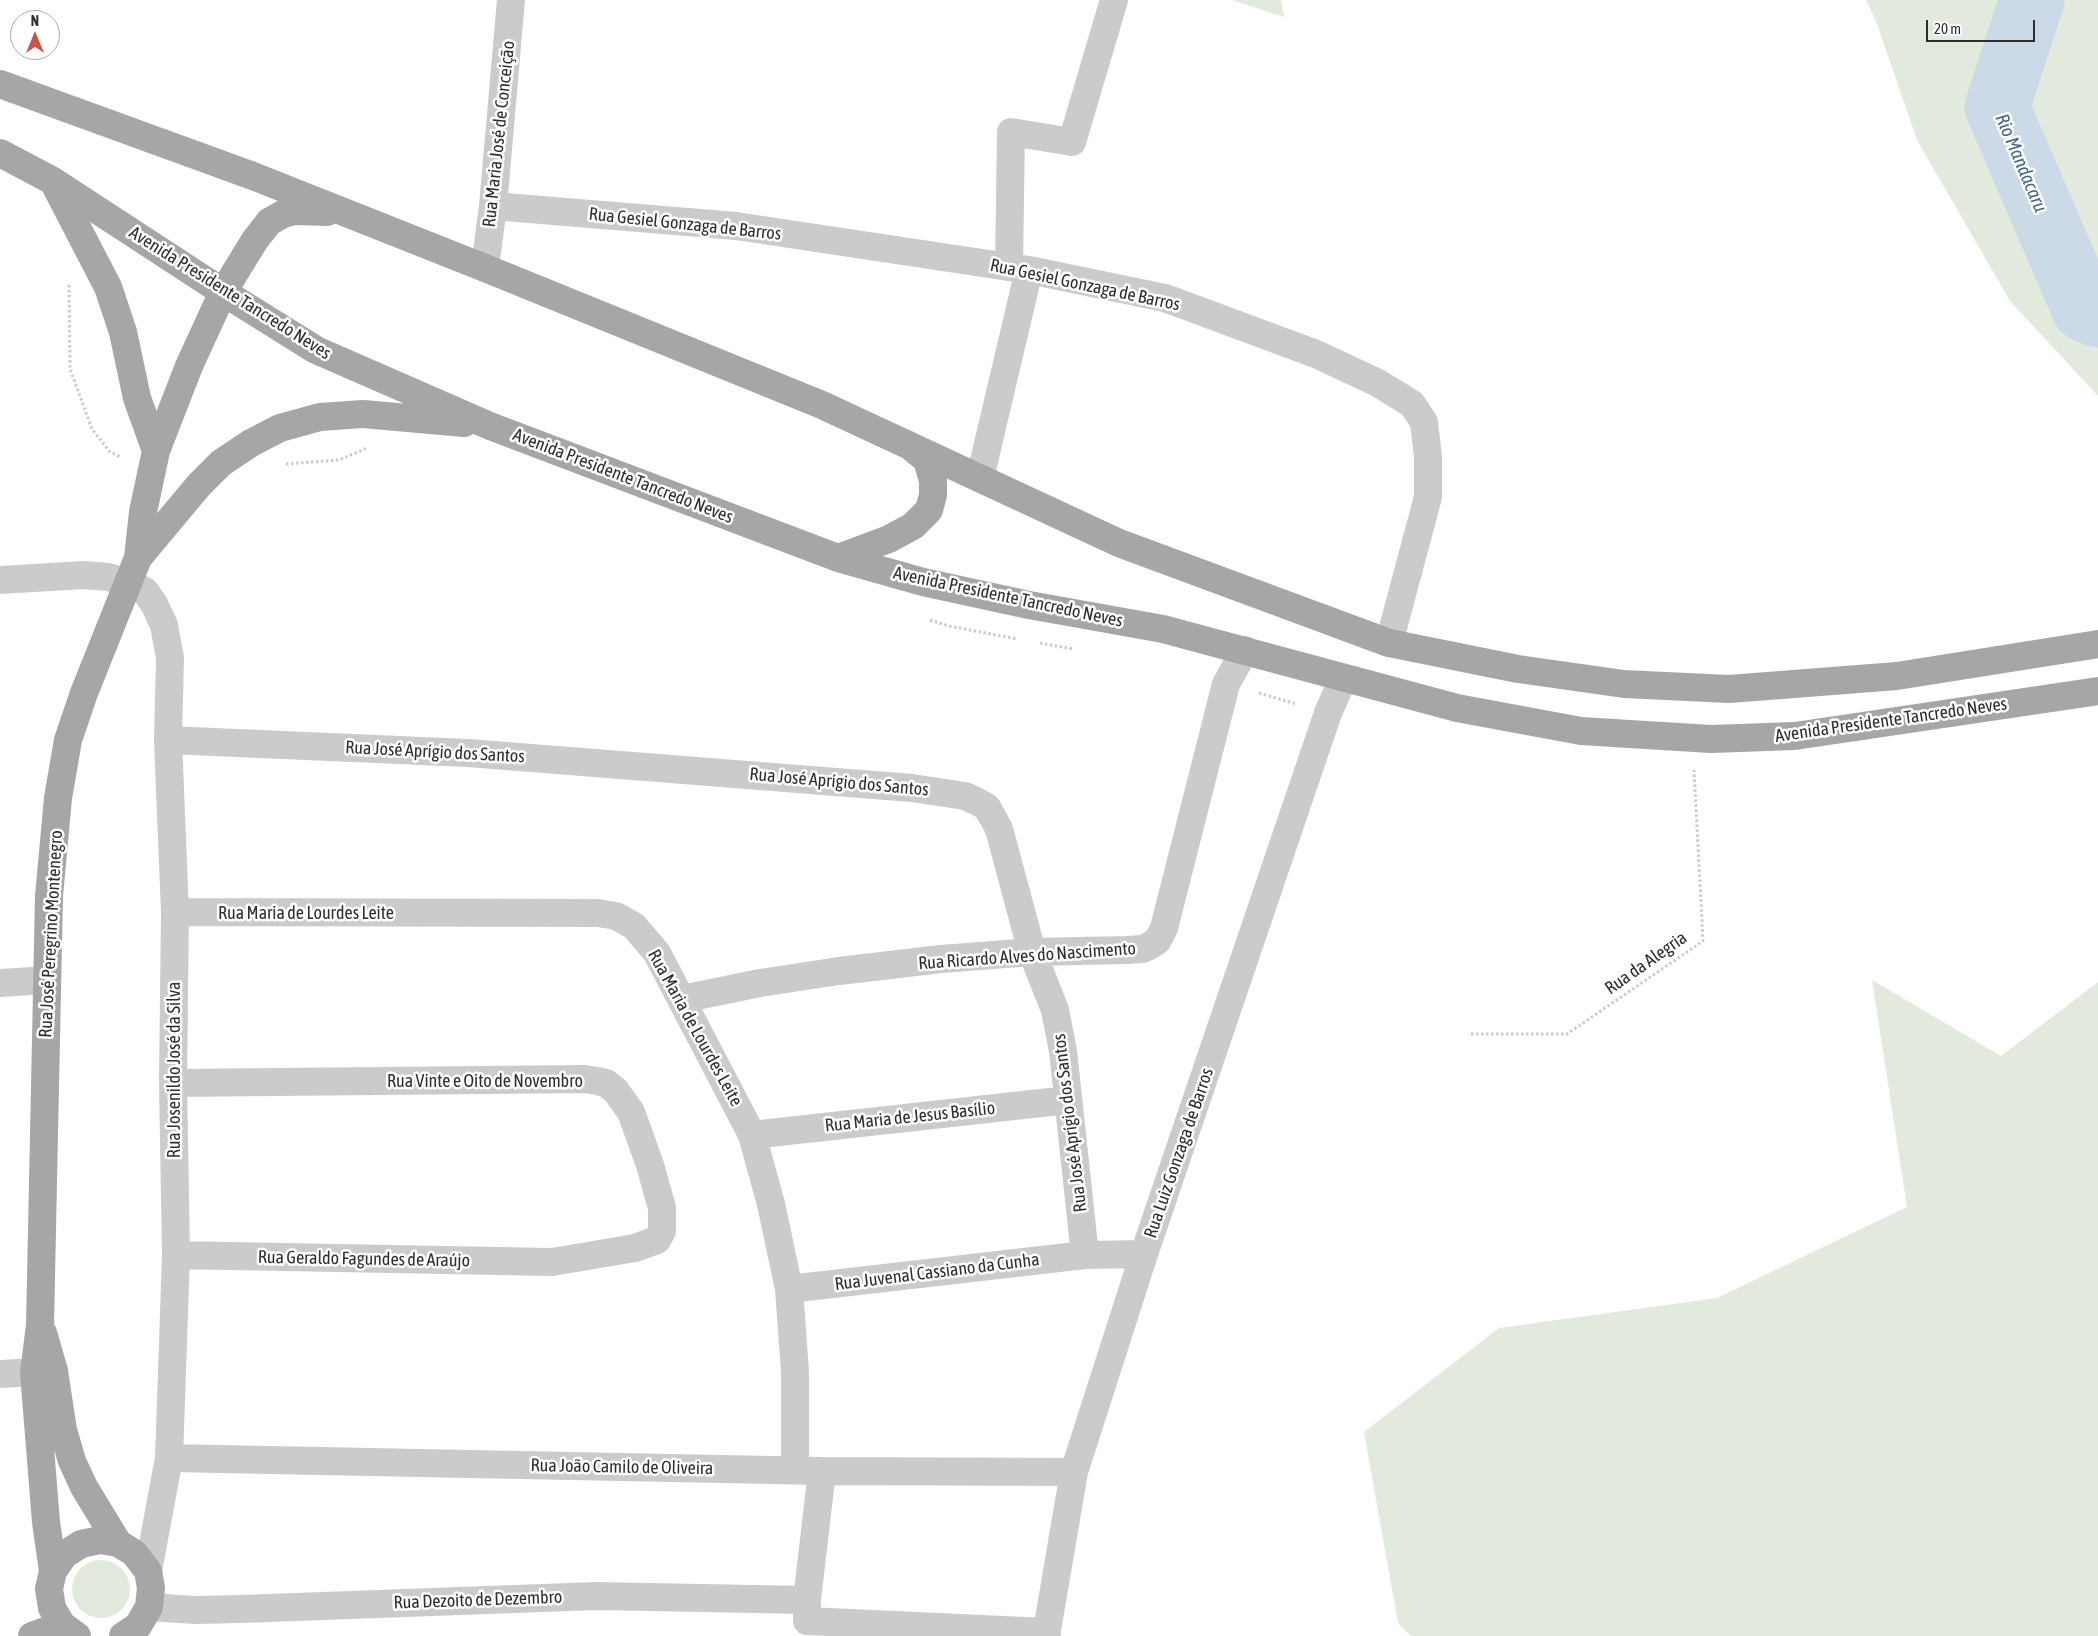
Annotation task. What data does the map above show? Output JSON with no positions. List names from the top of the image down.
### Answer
{
  "streets": {
    "main road": ["Avenida Presidente Tancredo Neves", "Rua José Peregrino Montenegro"],
    "street": [
      "Rua Maria José de Conceição",
      "Rua Gesiel Gonzaga de Barros",
      "Rua José Aprígio dos Santos",
      "Rua Maria de Lourdes Leite",
      "Rua Ricardo Alves do Nascimento",
      "Rua Josenildo José da Silva",
      "Rua Vinte e Oito de Novembro",
      "Rua Maria de Jesus Basílio",
      "Rua Luiz Gonzaga de Barros",
      "Rua Geraldo Fagundes de Araújo",
      "Rua Juvenal Cassiano da Cunha",
      "Rua João Camilo de Oliveira",
      "Rua Dezoito de Dezembro"
    ],
    "path": ["Rua da Alegria"]
  },
  "crossings": [
    ["Rua Maria José de Conceição", "Rua Gesiel Gonzaga de Barros"],
    ["Avenida Presidente Tancredo Neves", "Rua José Peregrino Montenegro"],
    ["Avenida Presidente Tancredo Neves", "Rua Ricardo Alves do Nascimento"],
    ["Avenida Presidente Tancredo Neves", "Rua Luiz Gonzaga de Barros"],
    ["Rua José Aprígio dos Santos", "Rua Ricardo Alves do Nascimento"],
    ["Rua José Aprígio dos Santos", "Rua Josenildo José da Silva"],
    ["Rua José Aprígio dos Santos", "Rua Maria de Jesus Basílio"],
    ["Rua José Aprígio dos Santos", "Rua Juvenal Cassiano da Cunha"],
    ["Rua Maria de Lourdes Leite", "Rua Ricardo Alves do Nascimento"],
    ["Rua Maria de Lourdes Leite", "Rua Josenildo José da Silva"],
    ["Rua Maria de Lourdes Leite", "Rua Maria de Jesus Basílio"],
    ["Rua Maria de Lourdes Leite", "Rua Juvenal Cassiano da Cunha"],
    ["Rua Maria de Lourdes Leite", "Rua João Camilo de Oliveira"],
    ["Rua Maria de Lourdes Leite", "Rua Dezoito de Dezembro"],
    ["Rua José Peregrino Montenegro", "Rua Josenildo José da Silva"],
    ["Rua Josenildo José da Silva", "Rua Vinte e Oito de Novembro"],
    ["Rua Josenildo José da Silva", "Rua Geraldo Fagundes de Araújo"],
    ["Rua Josenildo José da Silva", "Rua João Camilo de Oliveira"],
    ["Rua Vinte e Oito de Novembro", "Rua Geraldo Fagundes de Araújo"],
    ["Rua Luiz Gonzaga de Barros", "Rua João Camilo de Oliveira"],
    ["Rua Luiz Gonzaga de Barros", "Rua Dezoito de Dezembro"]
  ],
  "water": ["Rio Mandacaru"],
  "scale_bar": "20 m",
  "north": "top"
}
